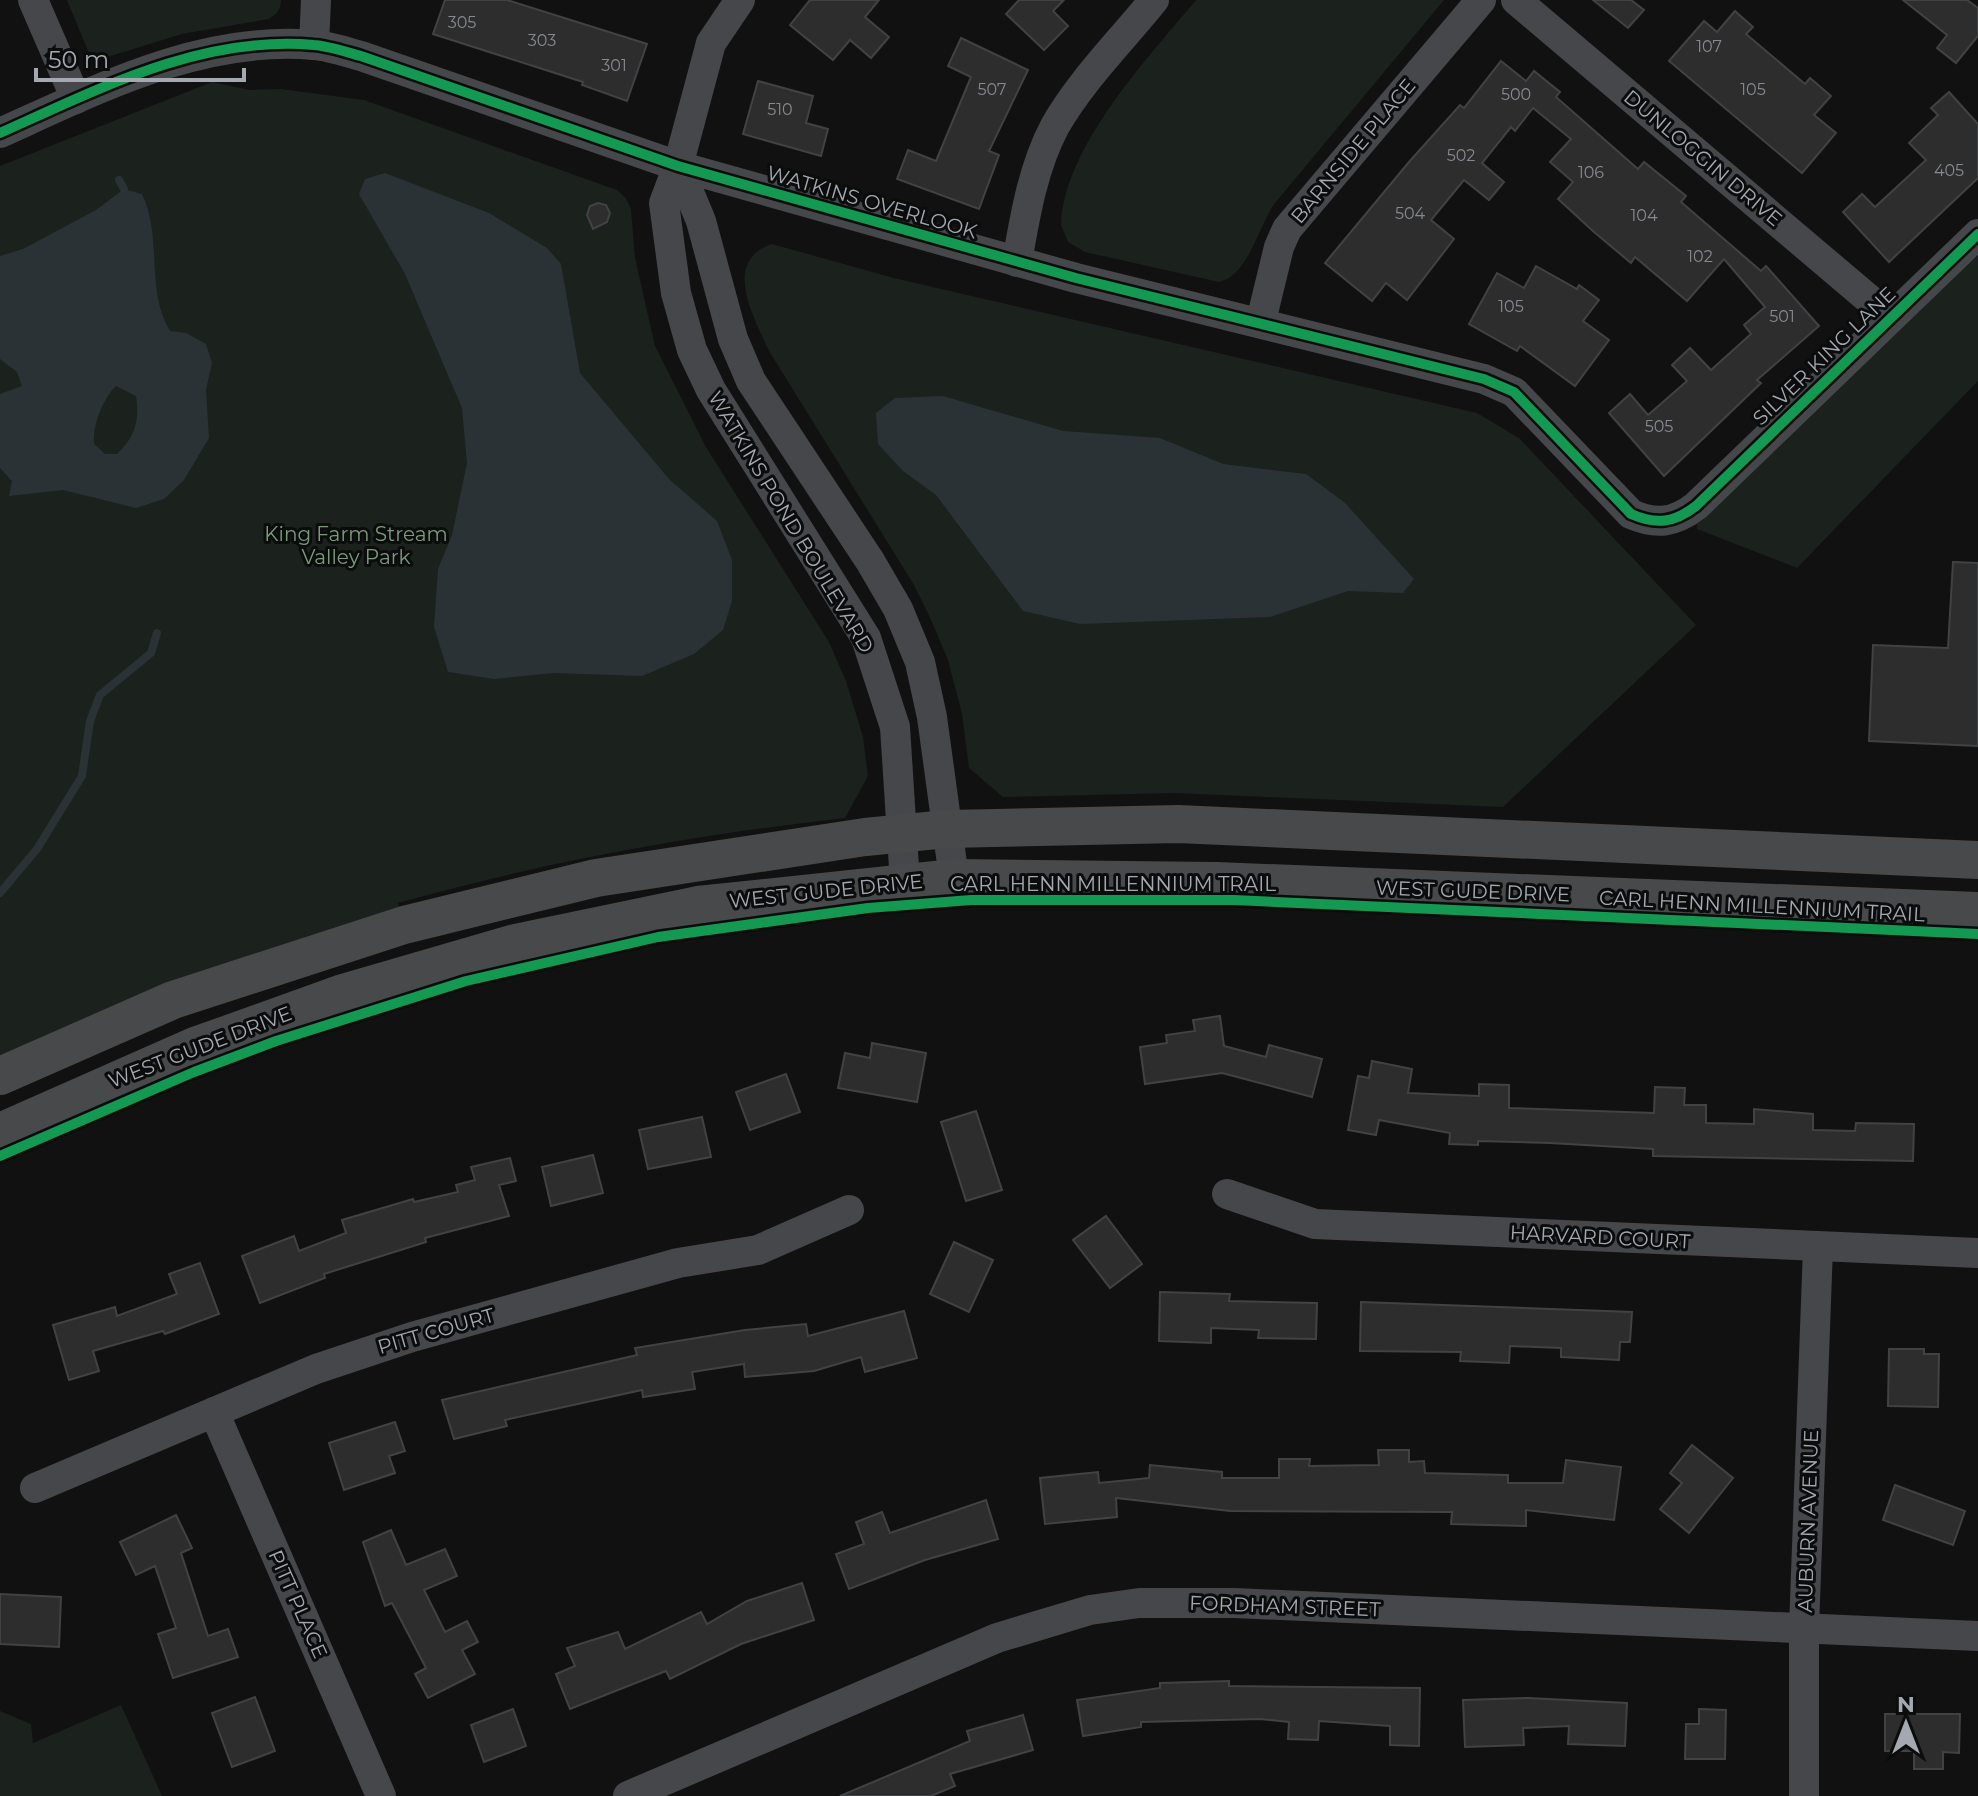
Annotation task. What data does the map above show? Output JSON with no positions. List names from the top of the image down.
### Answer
{
  "streets": {
    "main road": ["WEST GUDE DRIVE"],
    "street": [
      "BARNSIDE PLACE",
      "DUNLOGGIN DRIVE",
      "WATKINS OVERLOOK",
      "SILVER KING LANE",
      "WATKINS POND BOULEVARD",
      "HARVARD COURT",
      "PITT COURT",
      "AUBURN AVENUE",
      "PITT PLACE",
      "FORDHAM STREET"
    ],
    "cycle path": ["CARL HENN MILLENNIUM TRAIL"]
  },
  "crossings": [
    ["BARNSIDE PLACE", "WATKINS OVERLOOK"],
    ["DUNLOGGIN DRIVE", "SILVER KING LANE"],
    ["WATKINS OVERLOOK", "SILVER KING LANE"],
    ["WATKINS OVERLOOK", "WATKINS POND BOULEVARD"],
    ["WATKINS POND BOULEVARD", "WEST GUDE DRIVE"],
    ["HARVARD COURT", "AUBURN AVENUE"],
    ["PITT COURT", "PITT PLACE"],
    ["AUBURN AVENUE", "FORDHAM STREET"]
  ],
  "parks": ["King Farm Stream Valley Park"],
  "house_numbers": [
    "305",
    "303",
    "107",
    "301",
    "507",
    "105",
    "500",
    "510",
    "502",
    "405",
    "106",
    "504",
    "104",
    "102",
    "105",
    "501",
    "505"
  ],
  "scale_bar": "50 m",
  "north": "top"
}
